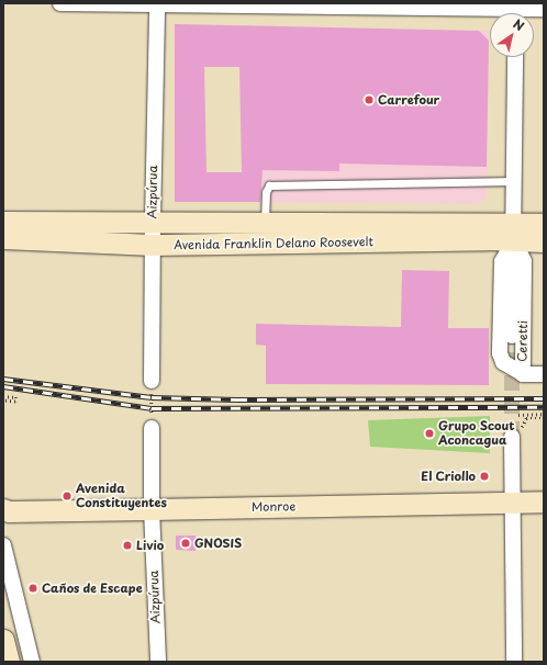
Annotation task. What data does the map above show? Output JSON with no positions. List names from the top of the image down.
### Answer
{
  "streets": {
    "street": [
      "Aizpúrua",
      "Avenida Franklin Delano Roosevelt",
      "Ceretti",
      "Monroe"
    ]
  },
  "crossings": [
    ["Aizpúrua", "Avenida Franklin Delano Roosevelt"],
    ["Aizpúrua", "Monroe"],
    ["Avenida Franklin Delano Roosevelt", "Ceretti"]
  ],
  "places": [
    "Carrefour",
    "Grupo Scout Aconcagua",
    "El Criollo",
    "Avenida Constituyentes",
    "GNOSIS",
    "Livio",
    "Caños de Escape"
  ],
  "north": "top right"
}
